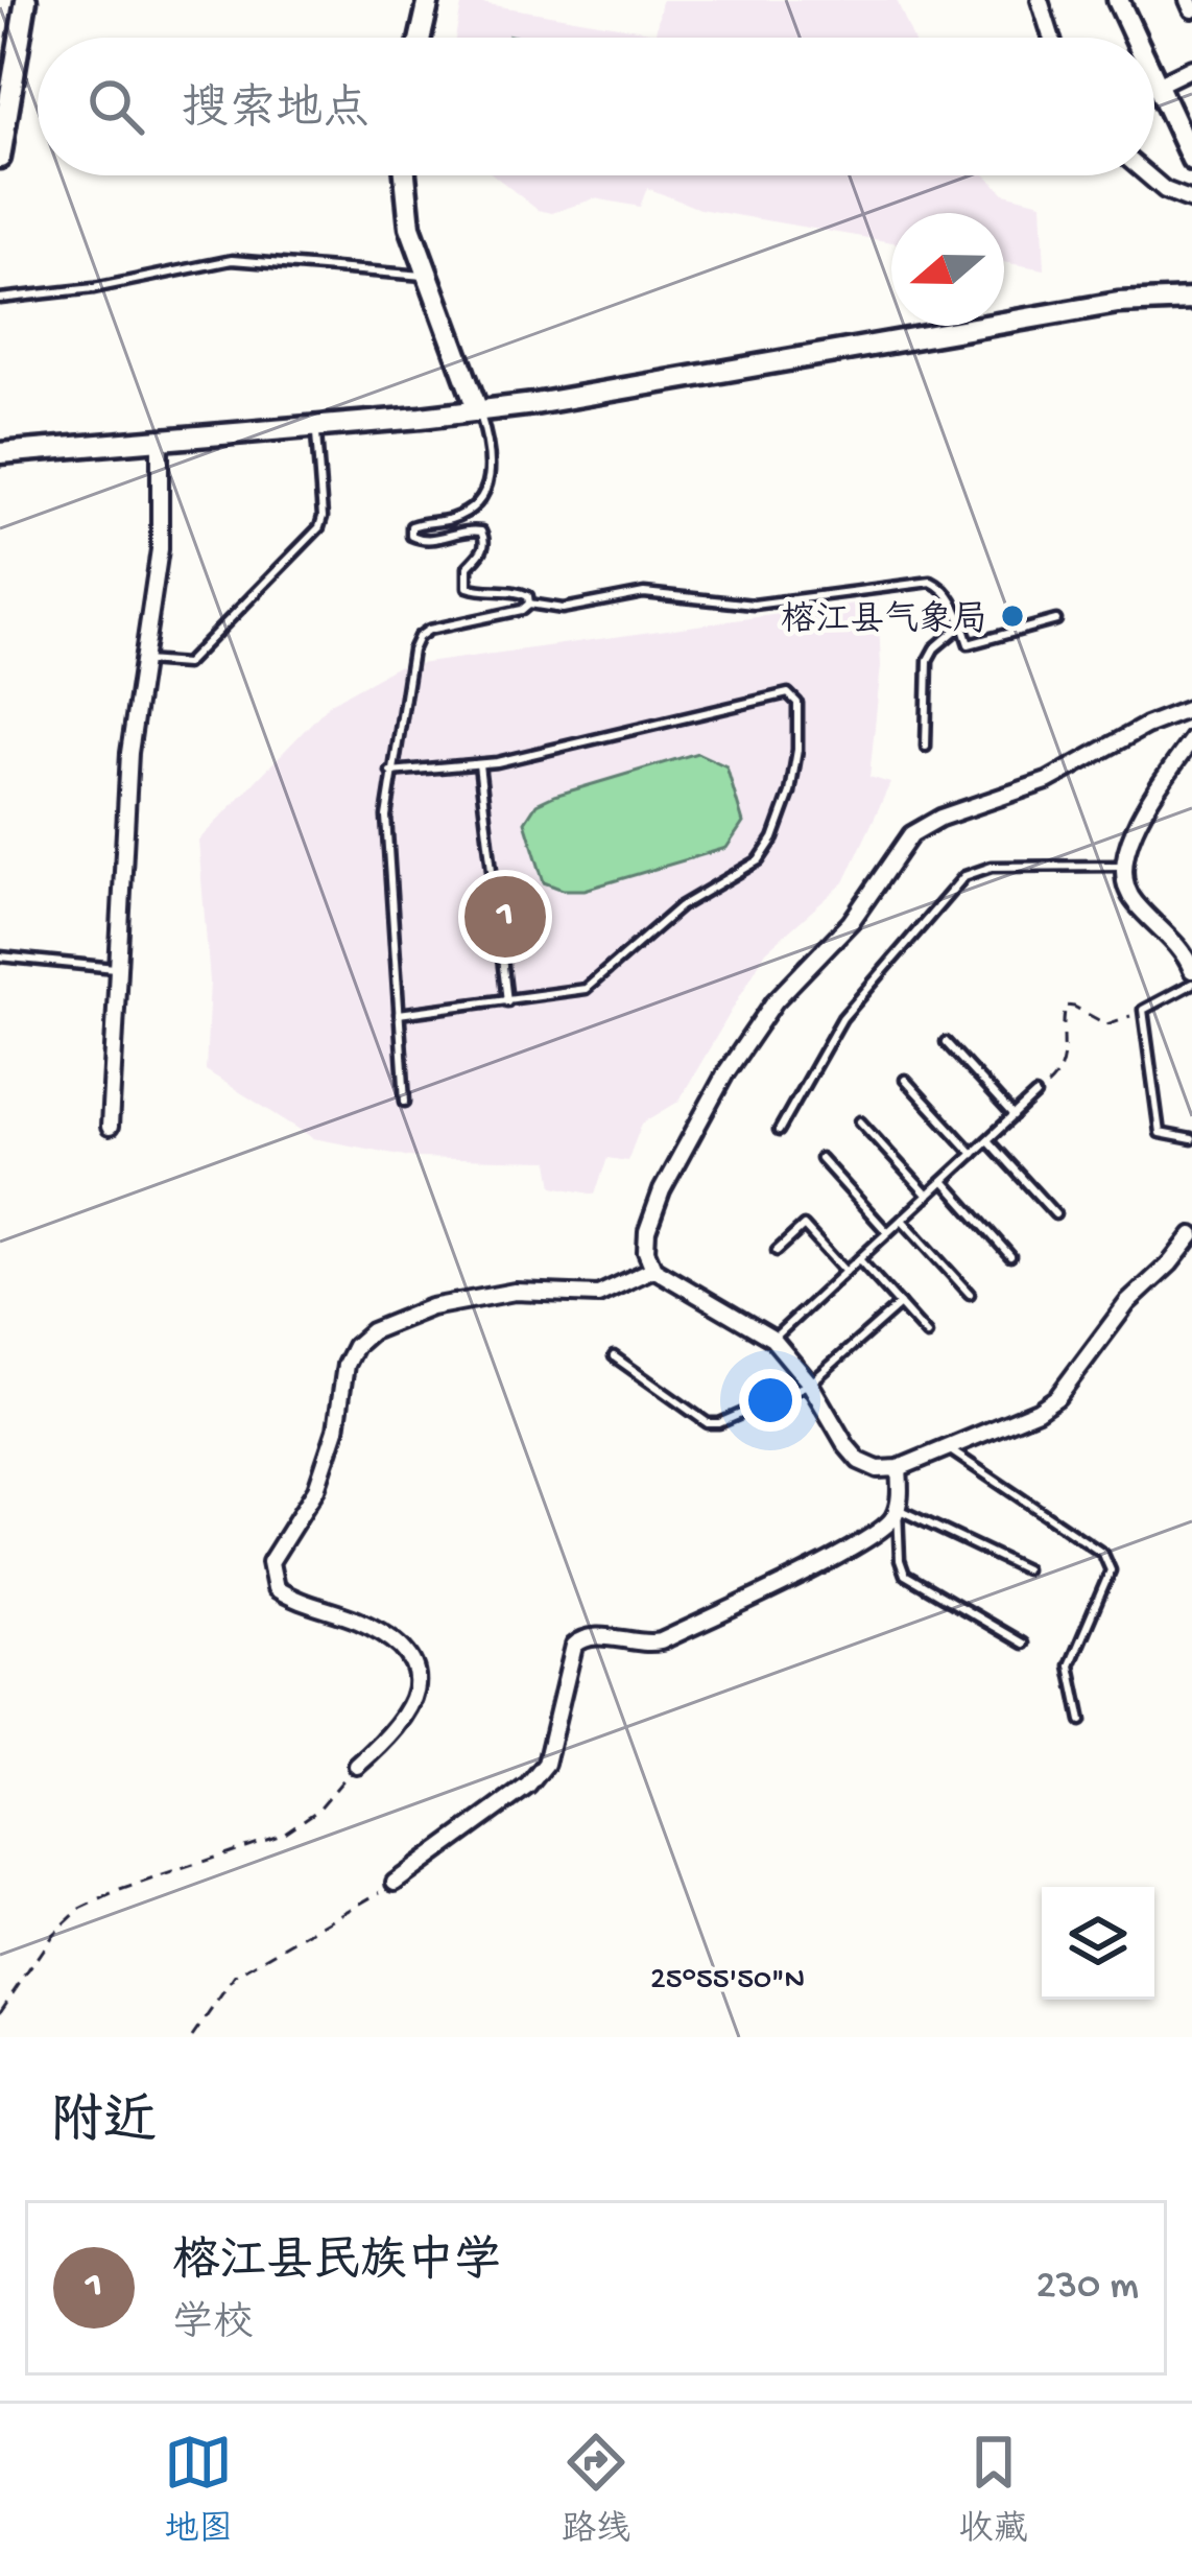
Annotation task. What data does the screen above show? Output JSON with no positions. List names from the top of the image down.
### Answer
{
  "places": ["榕江县气象局"],
  "north": "left",
  "page": {
    "search": "搜索地点",
    "pins": "1",
    "heading": "附近",
    "list": [
      {
        "mark": "1",
        "name": "榕江县民族中学",
        "note": "学校",
        "value": "230 m"
      }
    ],
    "nav": ["地图", "路线", "收藏"]
  },
  "coordinates": ["25°55'50\"N"]
}
